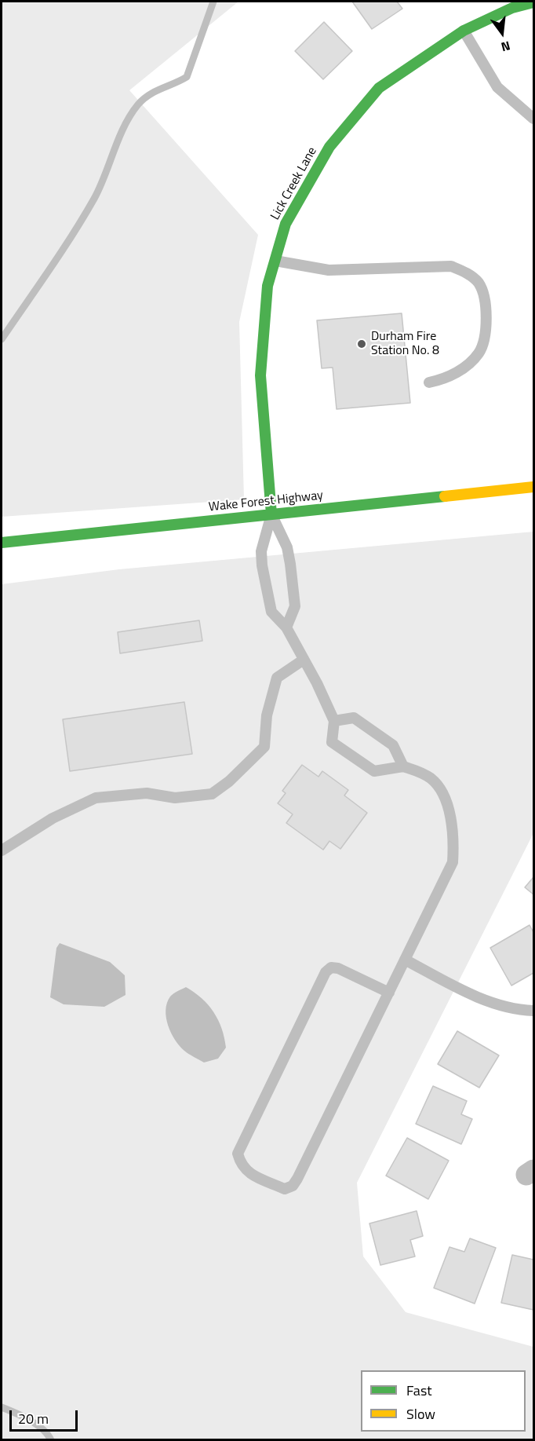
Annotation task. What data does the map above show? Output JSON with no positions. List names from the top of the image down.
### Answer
{
  "streets": {
    "main road": ["Lick Creek Lane", "Wake Forest Highway"]
  },
  "crossings": [
    ["Lick Creek Lane", "Wake Forest Highway"]
  ],
  "places": ["Durham Fire Station No. 8"],
  "legend": ["Fast", "Slow"],
  "scale_bar": "20 m",
  "north": "bottom"
}
